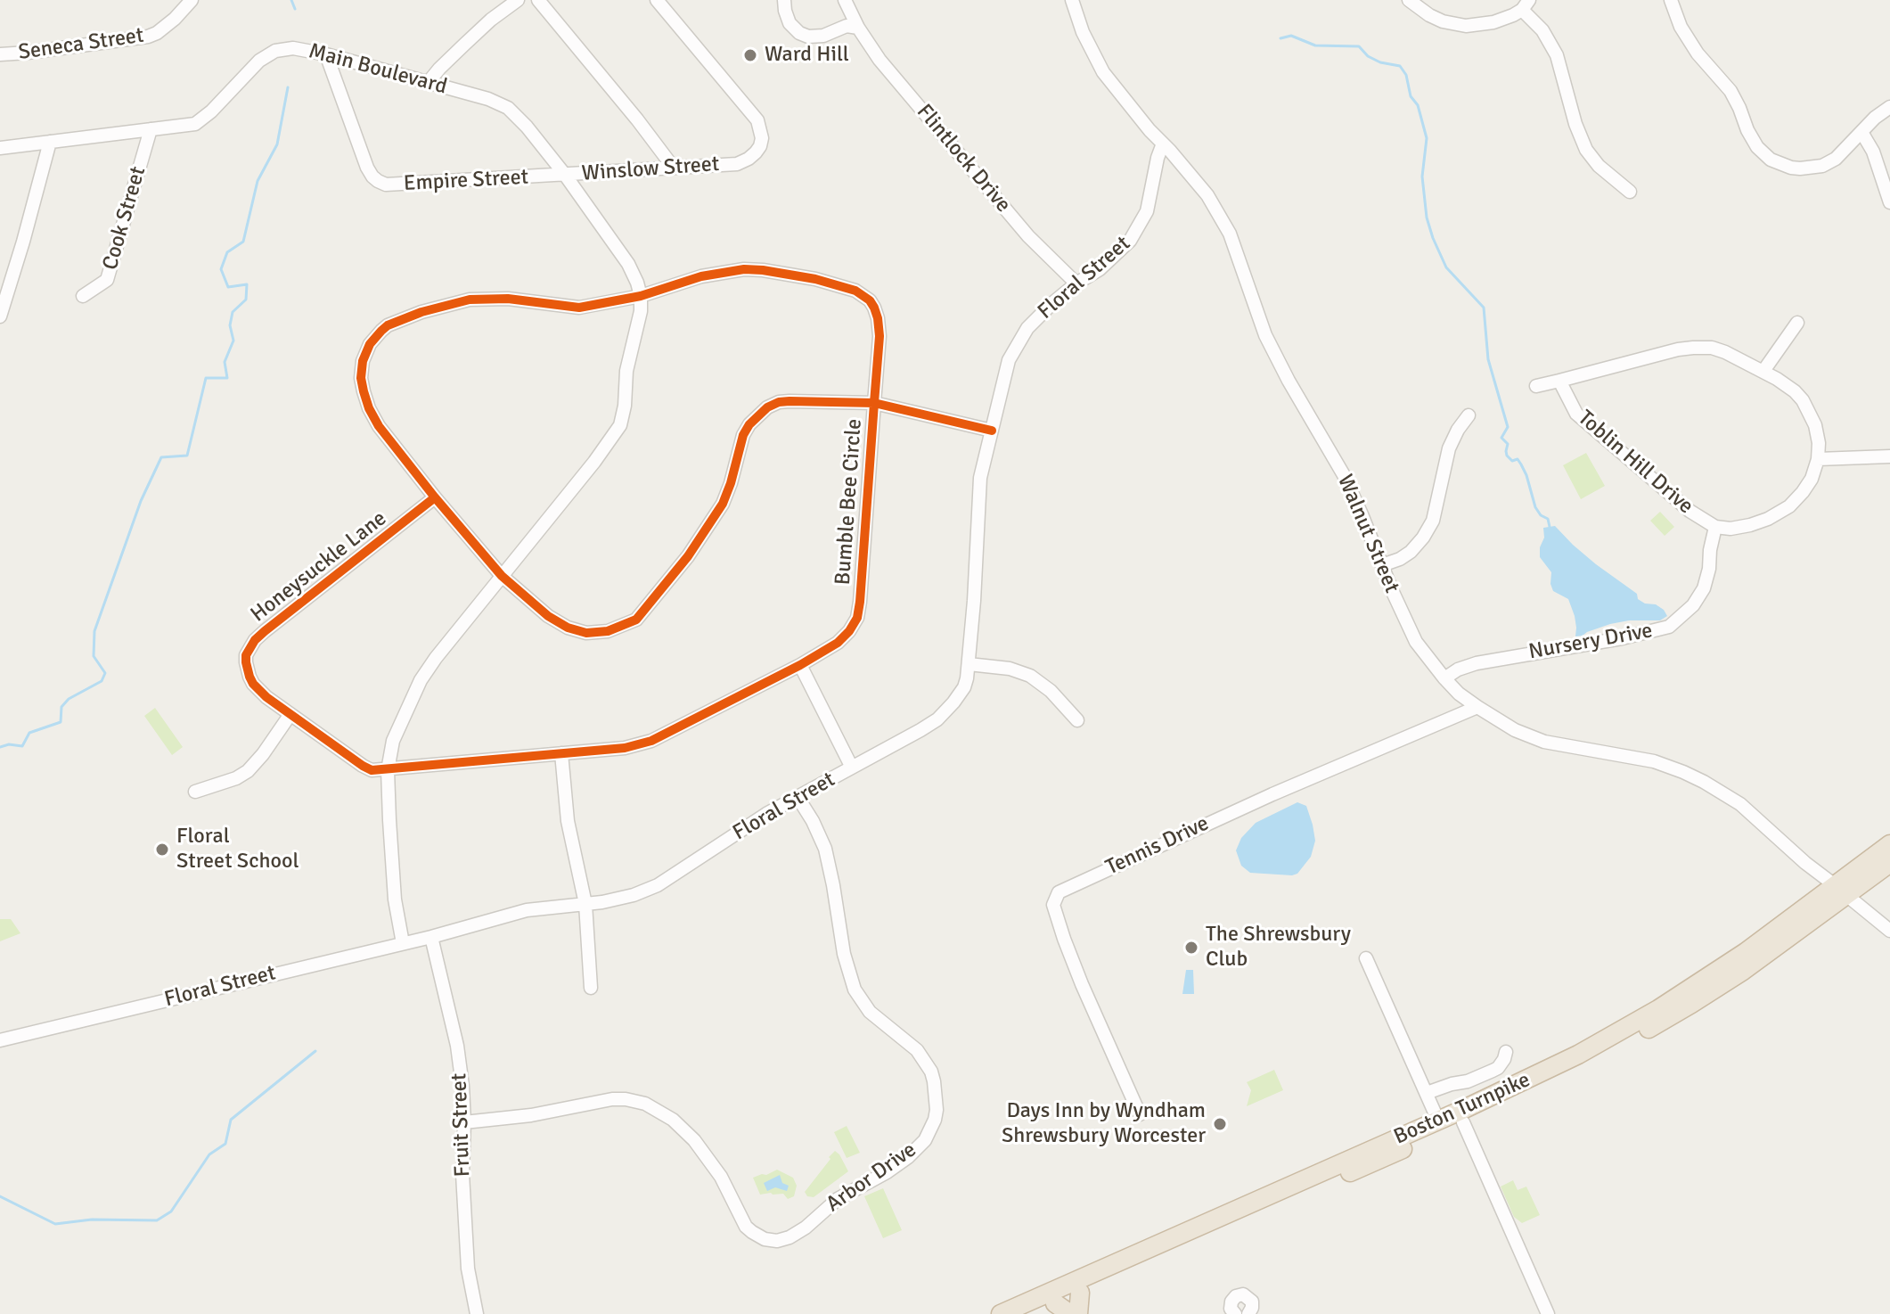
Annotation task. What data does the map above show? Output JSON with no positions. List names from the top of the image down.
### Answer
{
  "streets": {
    "highway": ["Boston Turnpike"],
    "street": [
      "Seneca Street",
      "Main Boulevard",
      "Flintlock Drive",
      "Winslow Street",
      "Empire Street",
      "Cook Street",
      "Floral Street",
      "Toblin Hill Drive",
      "Bumble Bee Circle",
      "Walnut Street",
      "Honeysuckle Lane",
      "Nursery Drive",
      "Tennis Drive",
      "Fruit Street",
      "Arbor Drive"
    ]
  },
  "crossings": [
    ["Main Boulevard", "Winslow Street"],
    ["Main Boulevard", "Empire Street"],
    ["Main Boulevard", "Cook Street"],
    ["Main Boulevard", "Bumble Bee Circle"],
    ["Flintlock Drive", "Floral Street"],
    ["Winslow Street", "Empire Street"],
    ["Floral Street", "Bumble Bee Circle"],
    ["Floral Street", "Walnut Street"],
    ["Floral Street", "Fruit Street"],
    ["Floral Street", "Arbor Drive"],
    ["Toblin Hill Drive", "Nursery Drive"],
    ["Bumble Bee Circle", "Honeysuckle Lane"],
    ["Walnut Street", "Nursery Drive"],
    ["Walnut Street", "Tennis Drive"],
    ["Walnut Street", "Boston Turnpike"],
    ["Fruit Street", "Arbor Drive"]
  ],
  "places": [
    "Ward Hill",
    "Floral Street School",
    "The Shrewsbury Club",
    "Days Inn by Wyndham Shrewsbury Worcester"
  ]
}
